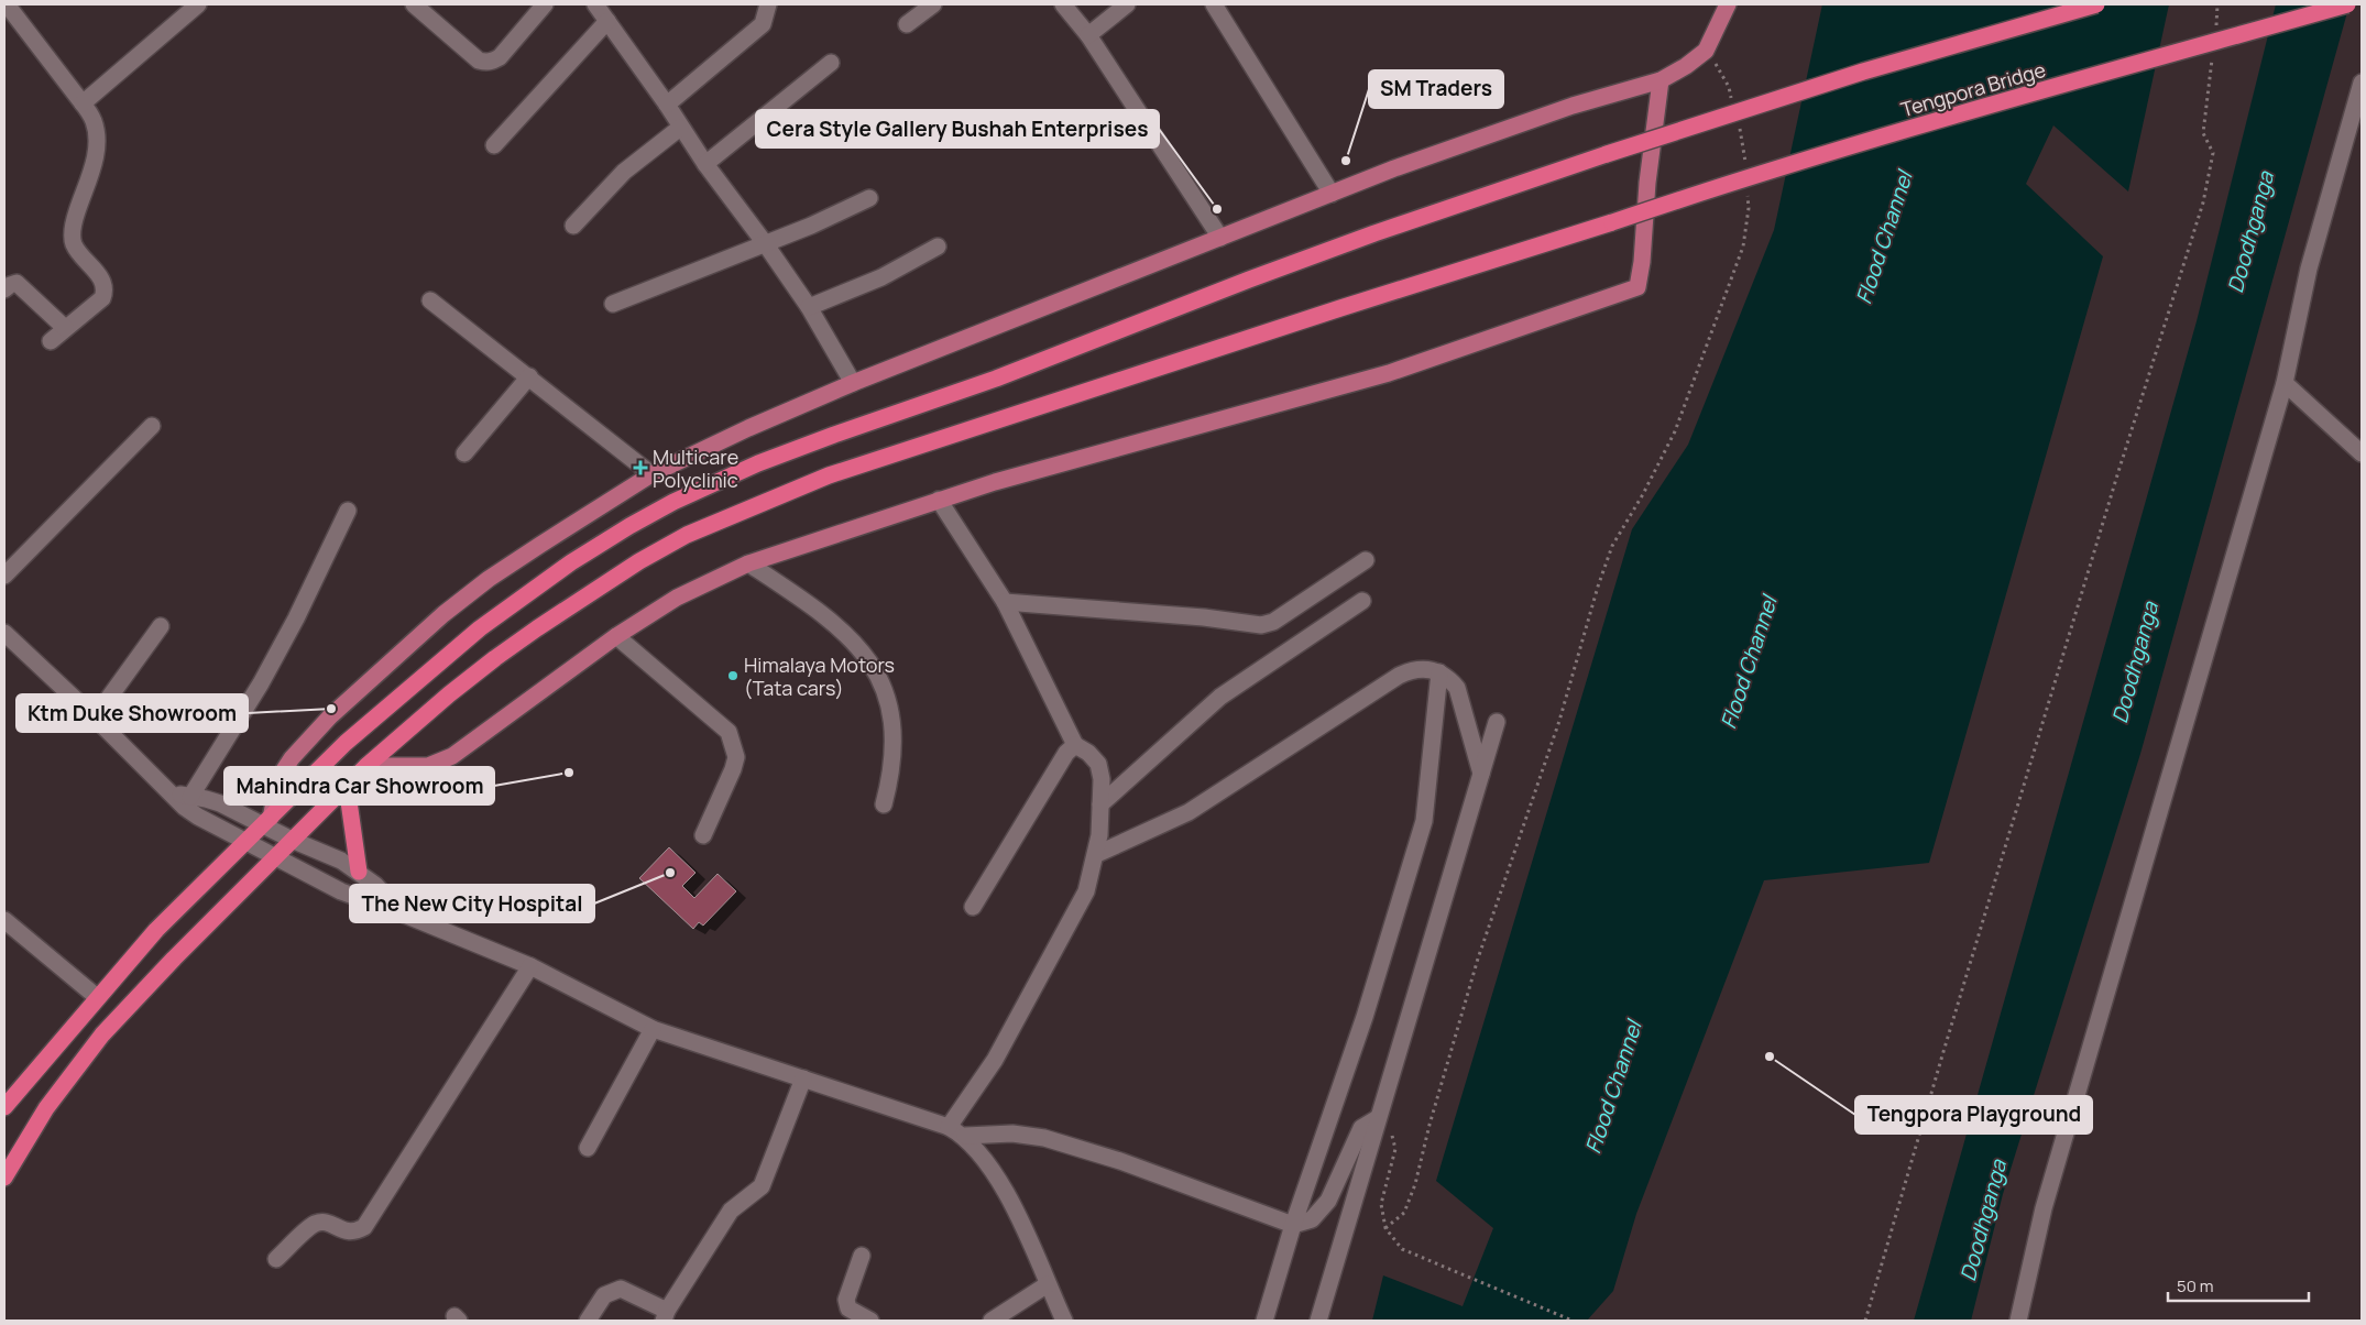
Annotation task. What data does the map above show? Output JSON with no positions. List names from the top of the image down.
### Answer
{
  "streets": {
    "highway": ["Tengpora Bridge"]
  },
  "water": ["Doodhganga", "Flood Channel"],
  "places": {
    "other": [
      "SM Traders",
      "Cera Style Gallery Bushah Enterprises",
      "Himalaya Motors (Tata cars)",
      "Ktm Duke Showroom",
      "Mahindra Car Showroom",
      "The New City Hospital",
      "Tengpora Playground"
    ],
    "health": ["Multicare Polyclinic"]
  },
  "scale_bar": "50 m"
}
